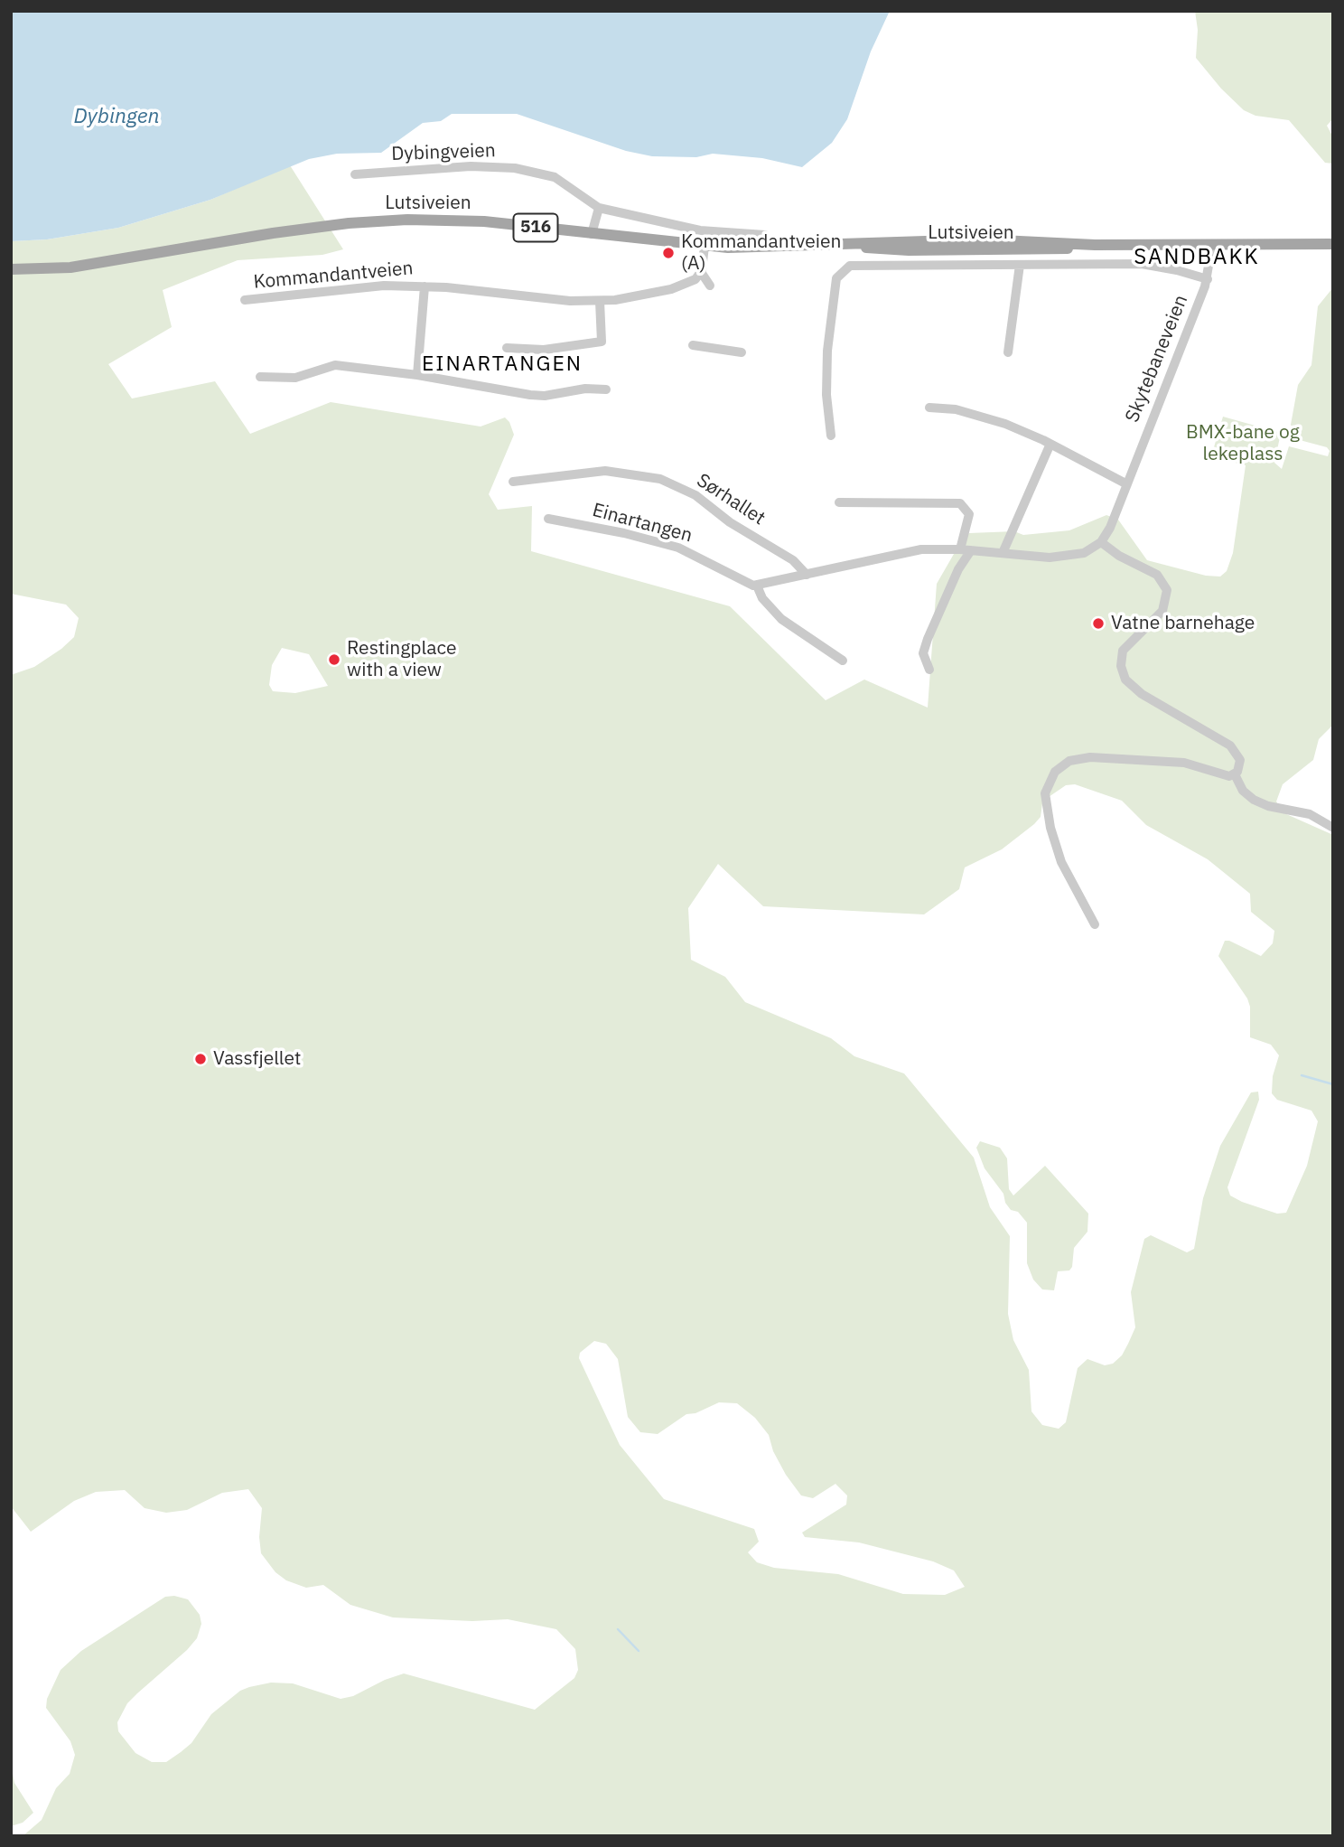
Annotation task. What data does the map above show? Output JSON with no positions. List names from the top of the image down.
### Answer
{
  "streets": {
    "main road": ["Lutsiveien", "516"],
    "street": [
      "Dybingveien",
      "Kommandantveien",
      "Skytebaneveien",
      "Sørhallet",
      "Einartangen"
    ]
  },
  "crossings": [
    ["Lutsiveien", "Skytebaneveien"]
  ],
  "districts": ["SANDBAKK", "EINARTANGEN"],
  "water": ["Dybingen"],
  "parks": ["BMX-bane og lekeplass"],
  "places": [
    "Kommandantveien (A)",
    "Vatne barnehage",
    "Restingplace with a view",
    "Vassfjellet"
  ]
}
